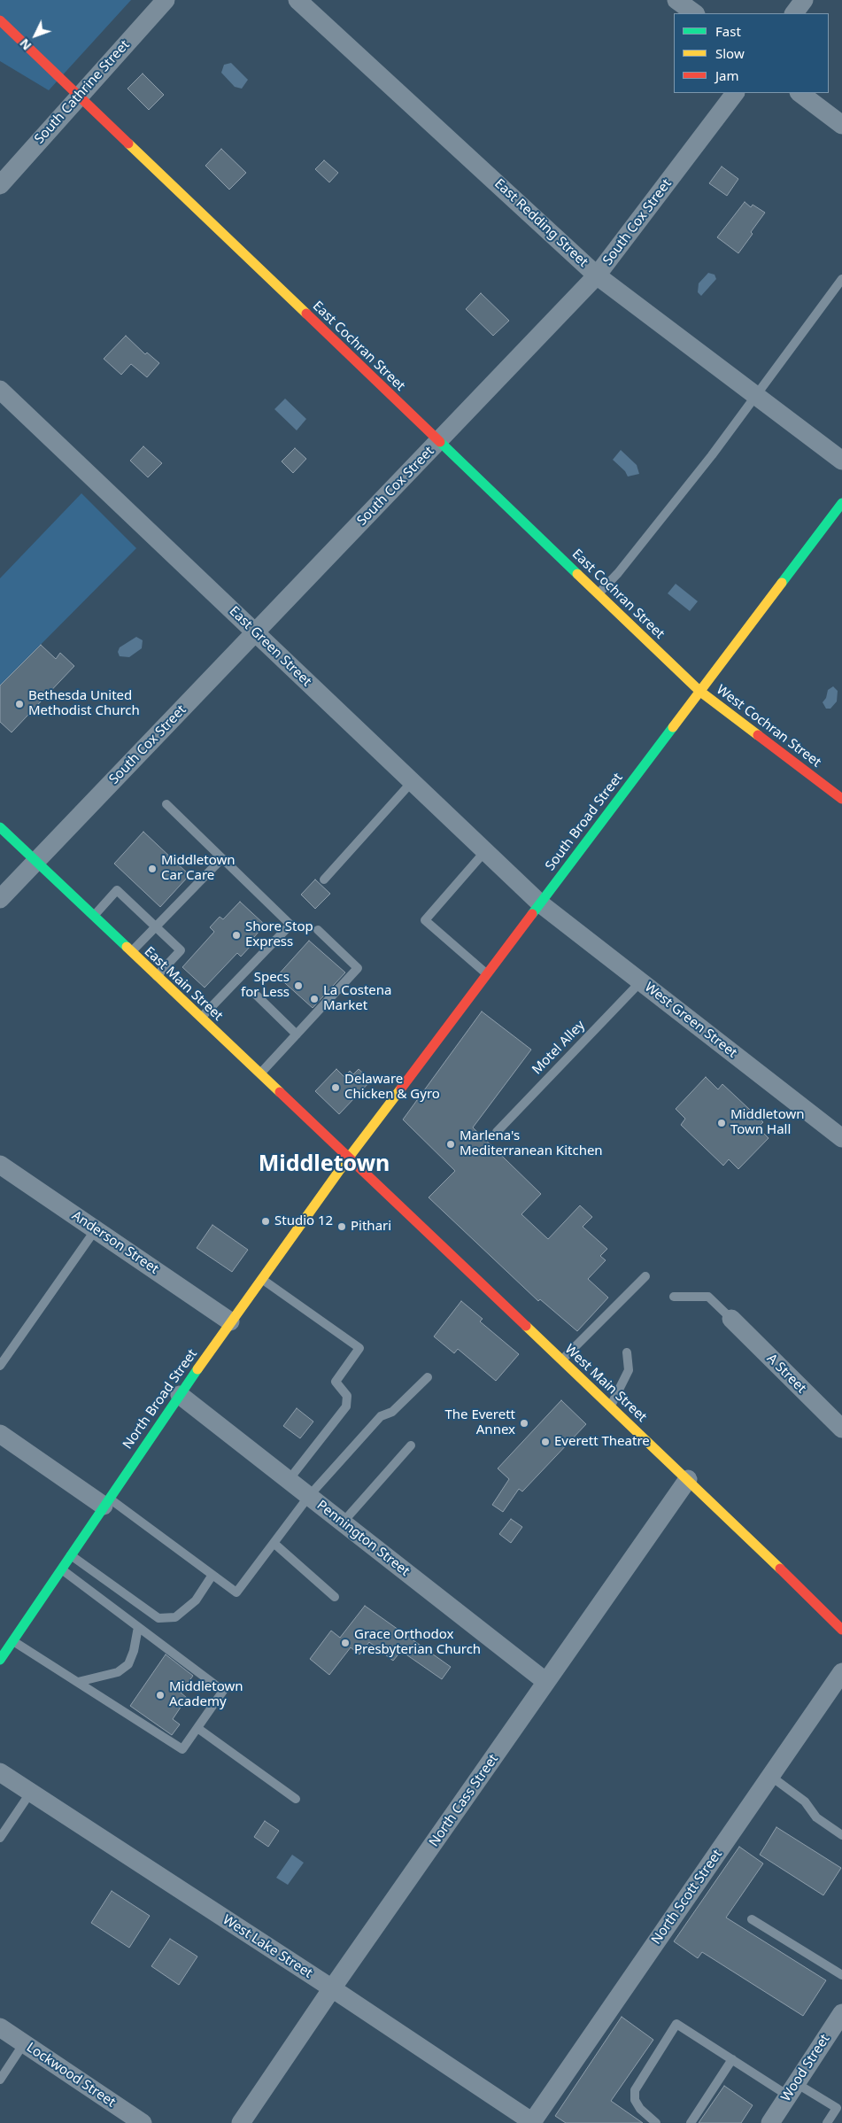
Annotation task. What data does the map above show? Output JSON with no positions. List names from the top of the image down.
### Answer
{
  "streets": {
    "main road": [
      "East Cochran Street",
      "West Cochran Street",
      "South Broad Street",
      "East Main Street",
      "West Main Street",
      "North Broad Street"
    ],
    "street": [
      "South Cathrine Street",
      "South Cox Street",
      "East Redding Street",
      "East Green Street",
      "West Green Street",
      "Anderson Street",
      "A Street",
      "Pennington Street",
      "North Cass Street",
      "North Scott Street",
      "West Lake Street",
      "Wood Street",
      "Lockwood Street"
    ],
    "lane": ["Motel Alley"]
  },
  "crossings": [
    ["South Cathrine Street", "East Cochran Street"],
    ["South Cox Street", "East Redding Street"],
    ["South Cox Street", "East Cochran Street"],
    ["South Cox Street", "East Green Street"],
    ["South Cox Street", "East Main Street"],
    ["East Cochran Street", "West Cochran Street"],
    ["East Cochran Street", "South Broad Street"],
    ["East Green Street", "South Broad Street"],
    ["East Green Street", "West Green Street"],
    ["West Cochran Street", "South Broad Street"],
    ["South Broad Street", "East Main Street"],
    ["South Broad Street", "West Green Street"],
    ["South Broad Street", "West Main Street"],
    ["South Broad Street", "North Broad Street"],
    ["East Main Street", "West Main Street"],
    ["East Main Street", "North Broad Street"],
    ["West Green Street", "Motel Alley"],
    ["Anderson Street", "North Broad Street"],
    ["West Main Street", "North Broad Street"],
    ["West Main Street", "North Cass Street"],
    ["North Broad Street", "Pennington Street"],
    ["Pennington Street", "North Cass Street"],
    ["North Cass Street", "West Lake Street"],
    ["North Scott Street", "West Lake Street"]
  ],
  "districts": ["Middletown"],
  "places": [
    "Bethesda United Methodist Church",
    "Middletown Car Care",
    "Shore Stop Express",
    "Specs for Less",
    "La Costena Market",
    "Delaware Chicken & Gyro",
    "Middletown Town Hall",
    "Marlena's Mediterranean Kitchen",
    "Studio 12",
    "Pithari",
    "The Everett Annex",
    "Everett Theatre",
    "Grace Orthodox Presbyterian Church",
    "Middletown Academy"
  ],
  "legend": ["Fast", "Slow", "Jam"],
  "north": "bottom left"
}
